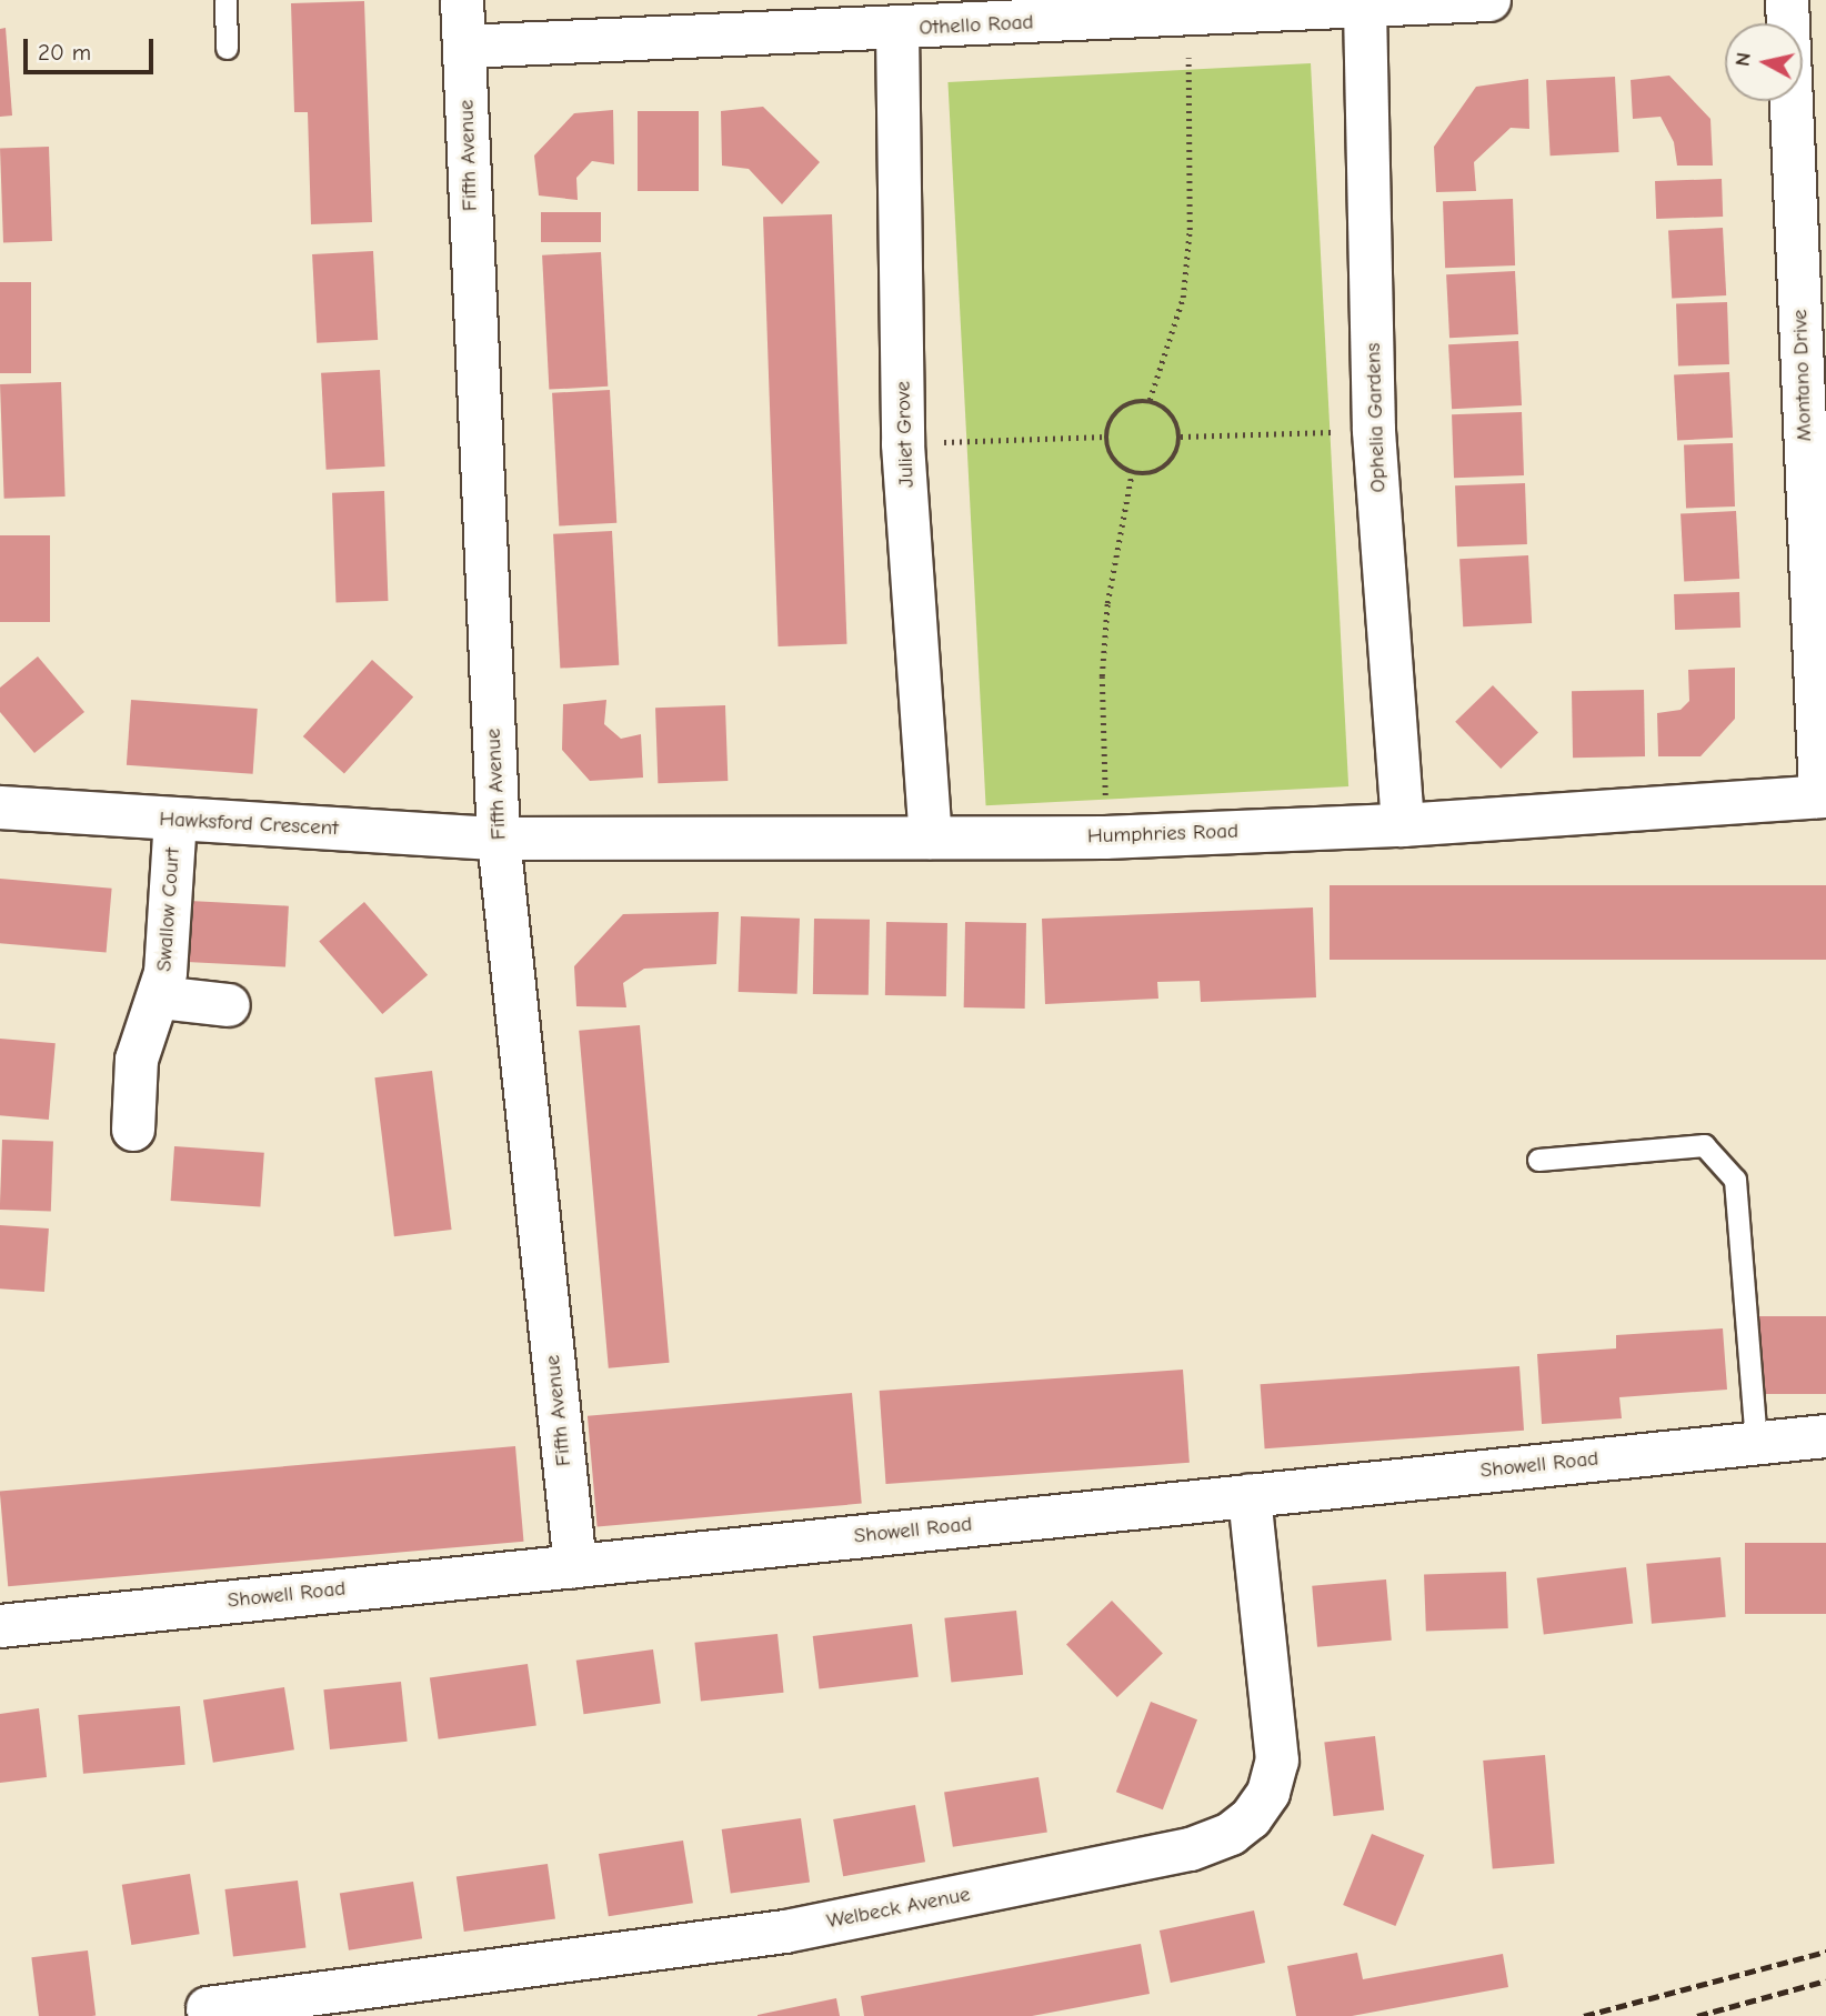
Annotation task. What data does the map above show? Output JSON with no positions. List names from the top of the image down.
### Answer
{
  "streets": {
    "street": [
      "Othello Road",
      "Fifth Avenue",
      "Montano Drive",
      "Ophelia Gardens",
      "Juliet Grove",
      "Hawksford Crescent",
      "Humphries Road",
      "Swallow Court",
      "Showell Road",
      "Welbeck Avenue"
    ]
  },
  "crossings": [
    ["Othello Road", "Fifth Avenue"],
    ["Othello Road", "Ophelia Gardens"],
    ["Othello Road", "Juliet Grove"],
    ["Fifth Avenue", "Hawksford Crescent"],
    ["Fifth Avenue", "Humphries Road"],
    ["Fifth Avenue", "Showell Road"],
    ["Montano Drive", "Humphries Road"],
    ["Ophelia Gardens", "Humphries Road"],
    ["Juliet Grove", "Humphries Road"],
    ["Hawksford Crescent", "Humphries Road"],
    ["Hawksford Crescent", "Swallow Court"],
    ["Showell Road", "Welbeck Avenue"]
  ],
  "scale_bar": "20 m",
  "north": "left"
}
